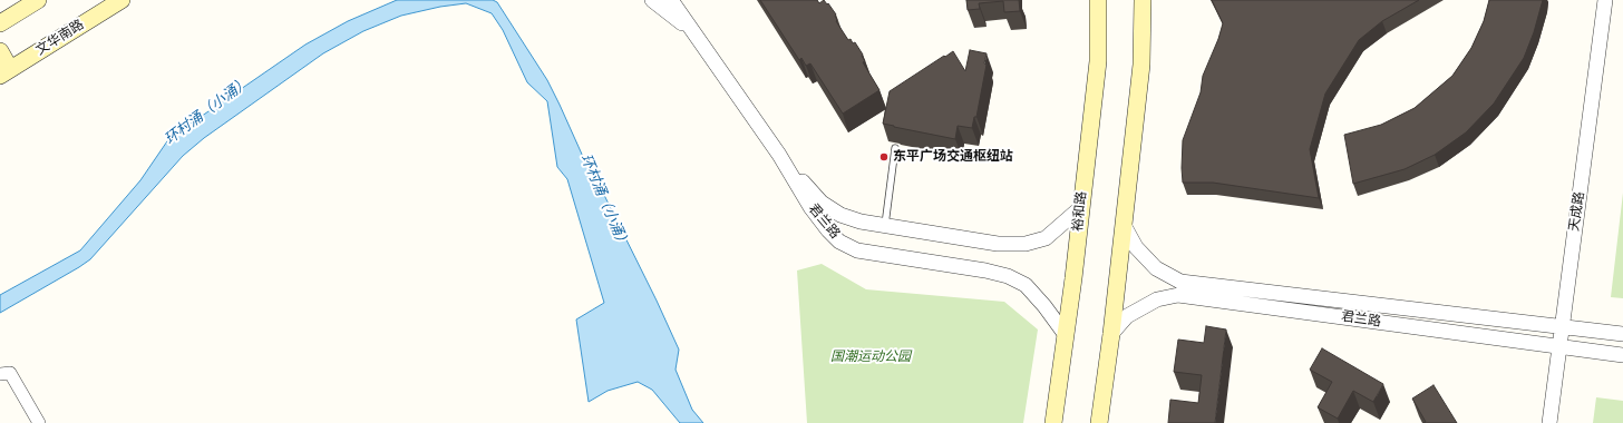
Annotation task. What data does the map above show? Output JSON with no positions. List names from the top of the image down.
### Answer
{
  "streets": {
    "main road": ["文华南路", "裕和路"],
    "street": ["天成路", "君兰路"]
  },
  "crossings": [
    ["裕和路", "君兰路"],
    ["天成路", "君兰路"]
  ],
  "water": ["环村涌（小涌）"],
  "parks": ["国潮运动公园"],
  "places": ["东平广场交通枢纽站"]
}
